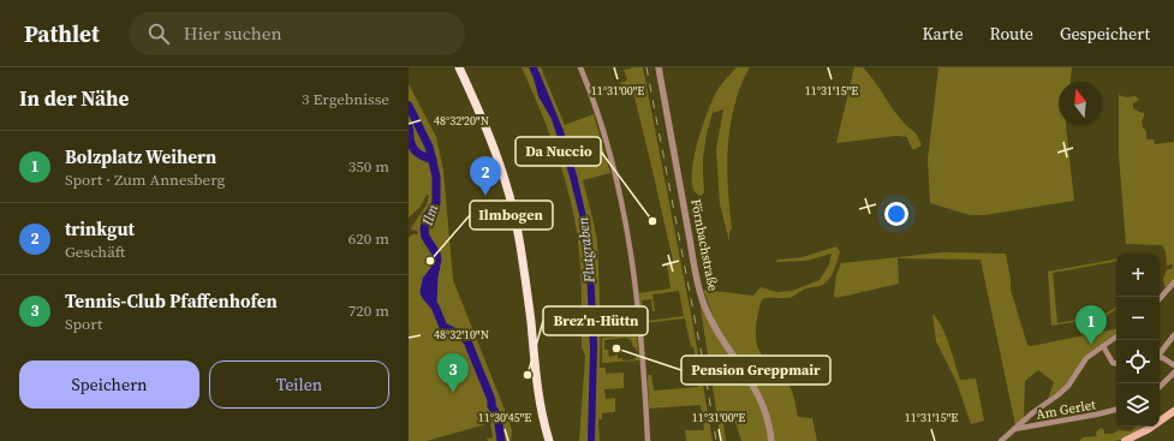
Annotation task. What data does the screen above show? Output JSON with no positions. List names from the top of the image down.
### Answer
{
  "streets": {
    "street": ["Förnbachstraße", "Am Gerlet"]
  },
  "water": ["Ilm", "Flutgraben"],
  "places": [
    "Da Nuccio",
    "Ilmbogen",
    "Pension Greppmair",
    "Brez'n-Hüttn"
  ],
  "north": "top",
  "page": {
    "header": "Pathlet",
    "search": "Hier suchen",
    "nav": ["Karte", "Route", "Gespeichert"],
    "heading": ["In der Nähe", "3 Ergebnisse"],
    "list": [
      {
        "mark": "1",
        "name": "Bolzplatz Weihern",
        "note": "Sport · Zum Annesberg",
        "value": "350 m"
      },
      {
        "mark": "2",
        "name": "trinkgut",
        "note": "Geschäft",
        "value": "620 m"
      },
      {
        "mark": "3",
        "name": "Tennis-Club Pfaffenhofen",
        "note": "Sport",
        "value": "720 m"
      }
    ],
    "pins": ["2", "1", "3"],
    "map_buttons": ["+", "−"],
    "buttons": ["Speichern", "Teilen"]
  },
  "coordinates": [
    "11°31'00\"E",
    "11°31'15\"E",
    "48°32'20\"N",
    "48°32'10\"N",
    "11°30'45\"E"
  ]
}
